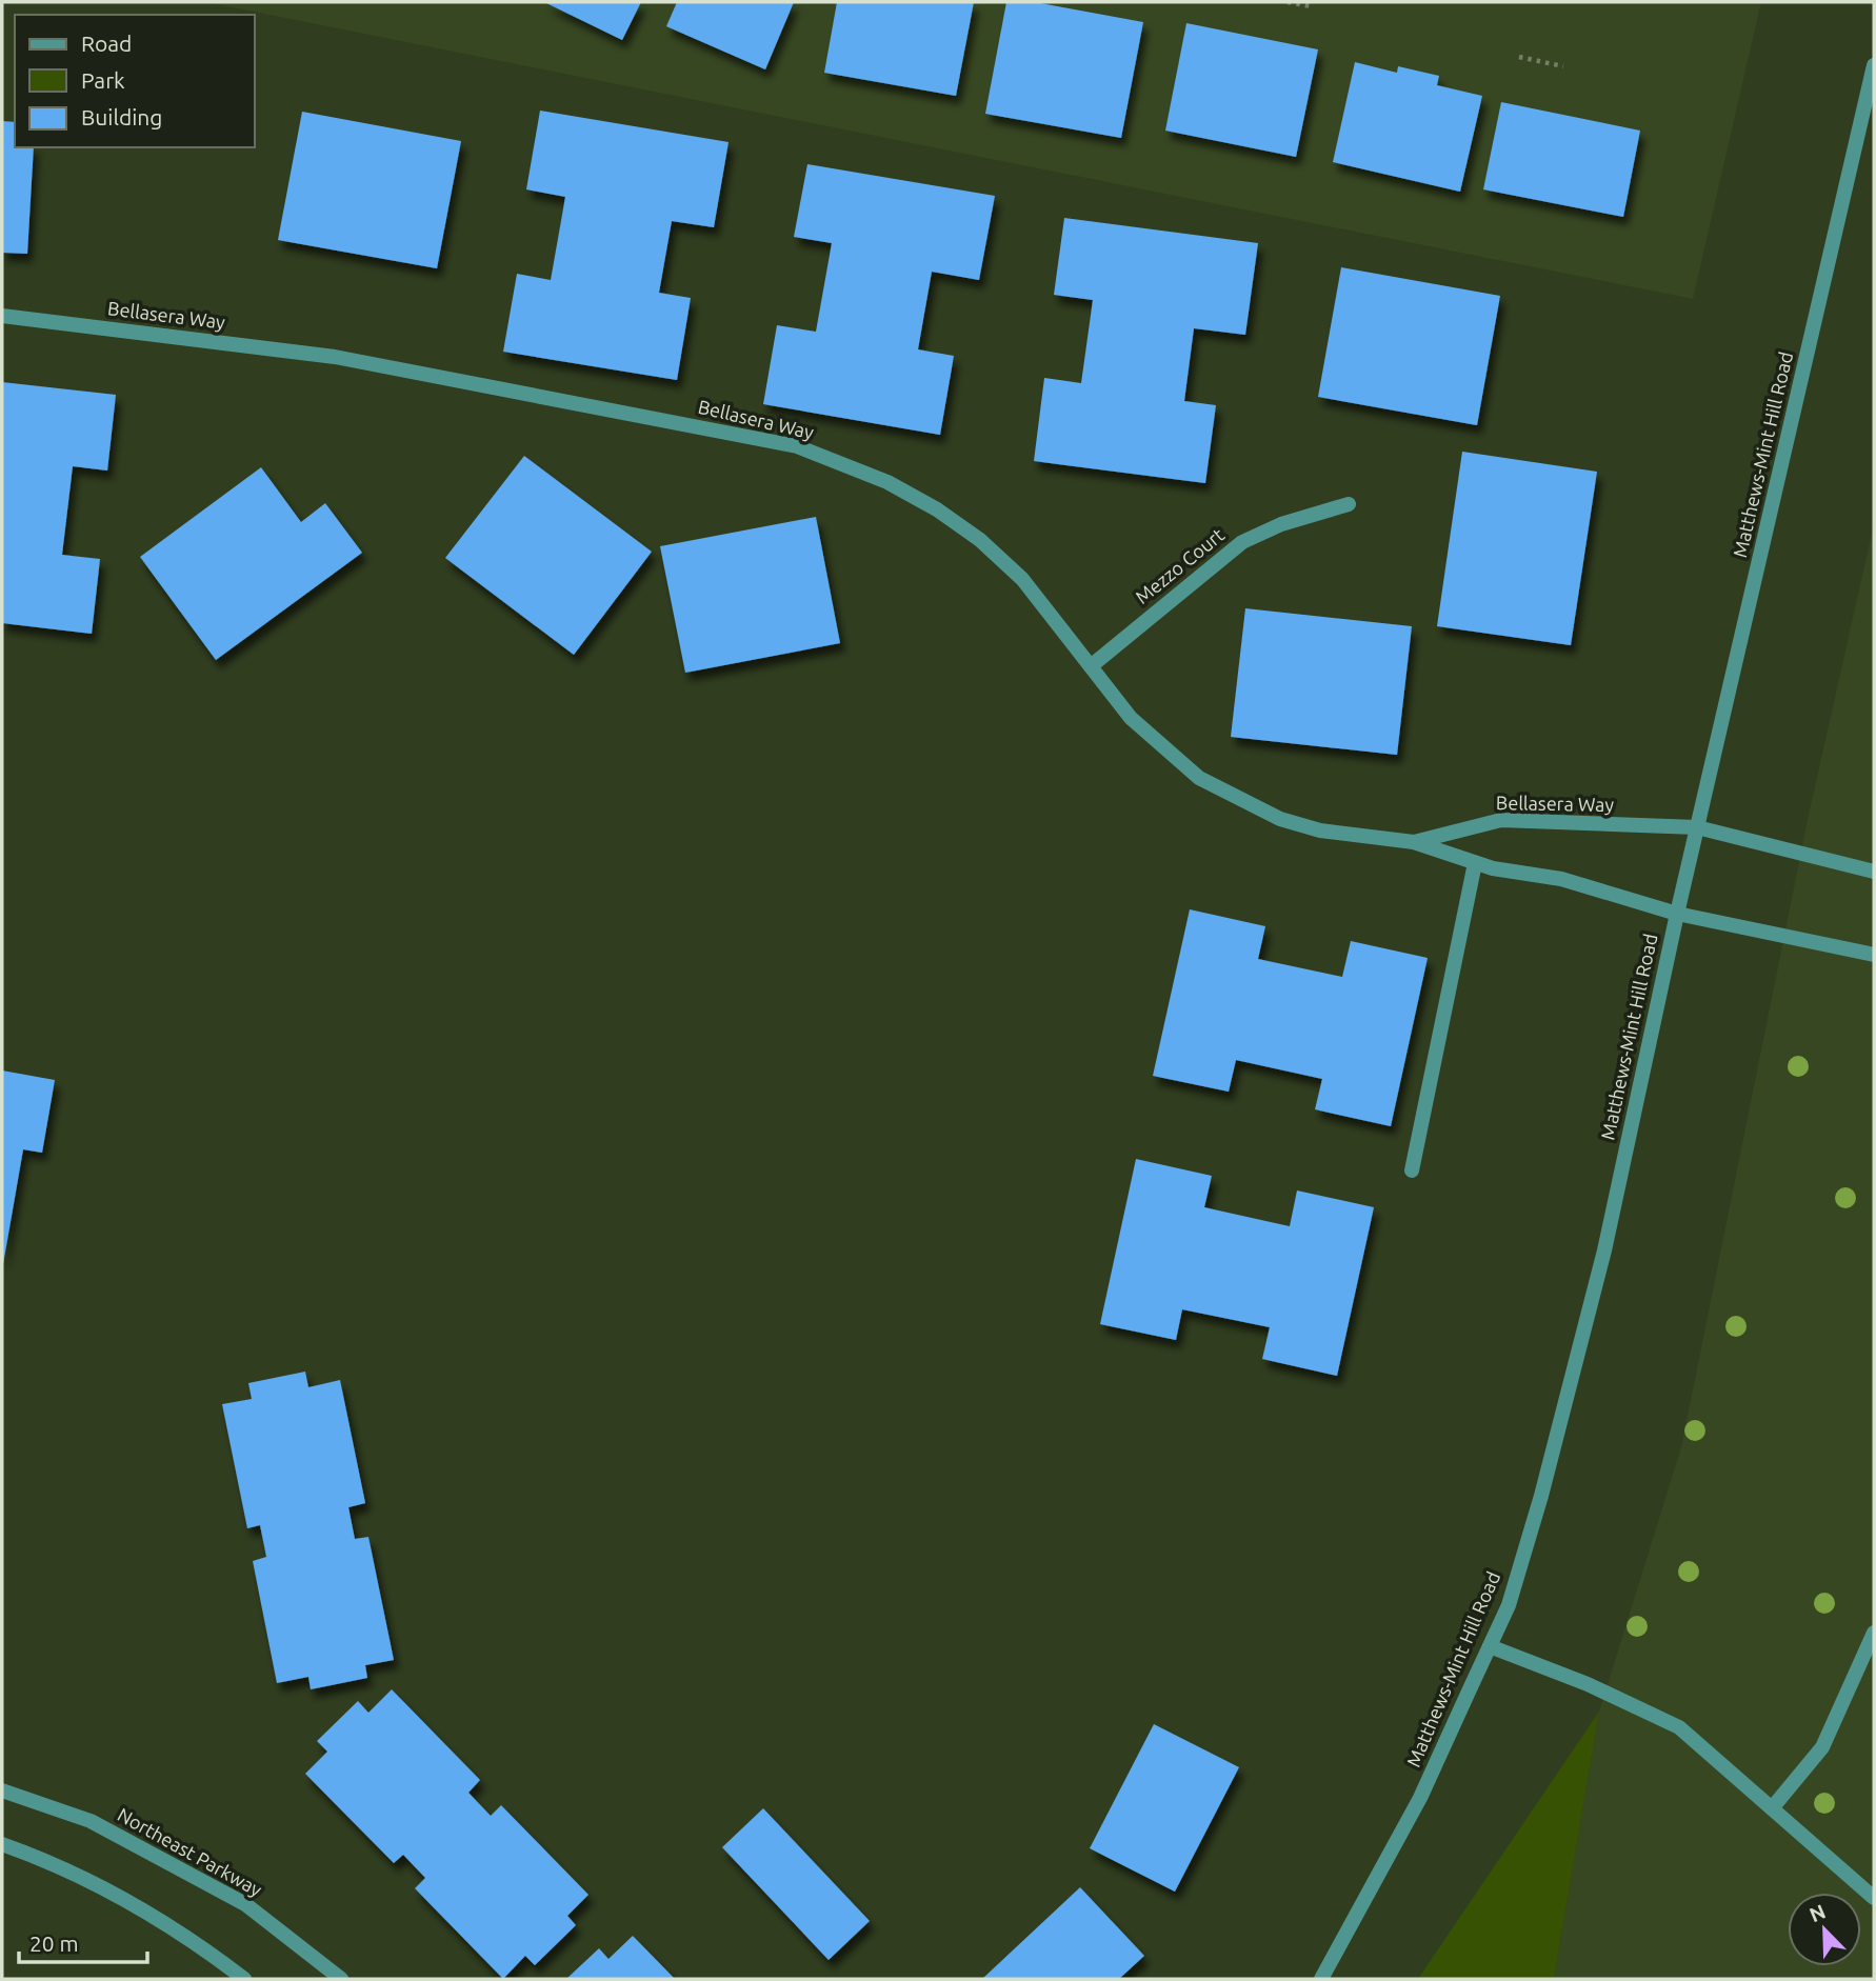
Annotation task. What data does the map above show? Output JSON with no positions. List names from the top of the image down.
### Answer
{
  "streets": {
    "street": [
      "Bellasera Way",
      "Matthews-Mint Hill Road",
      "Mezzo Court",
      "Northeast Parkway"
    ]
  },
  "crossings": [
    ["Bellasera Way", "Matthews-Mint Hill Road"],
    ["Bellasera Way", "Mezzo Court"]
  ],
  "legend": ["Road", "Park", "Building"],
  "scale_bar": "20 m",
  "north": "top left"
}
